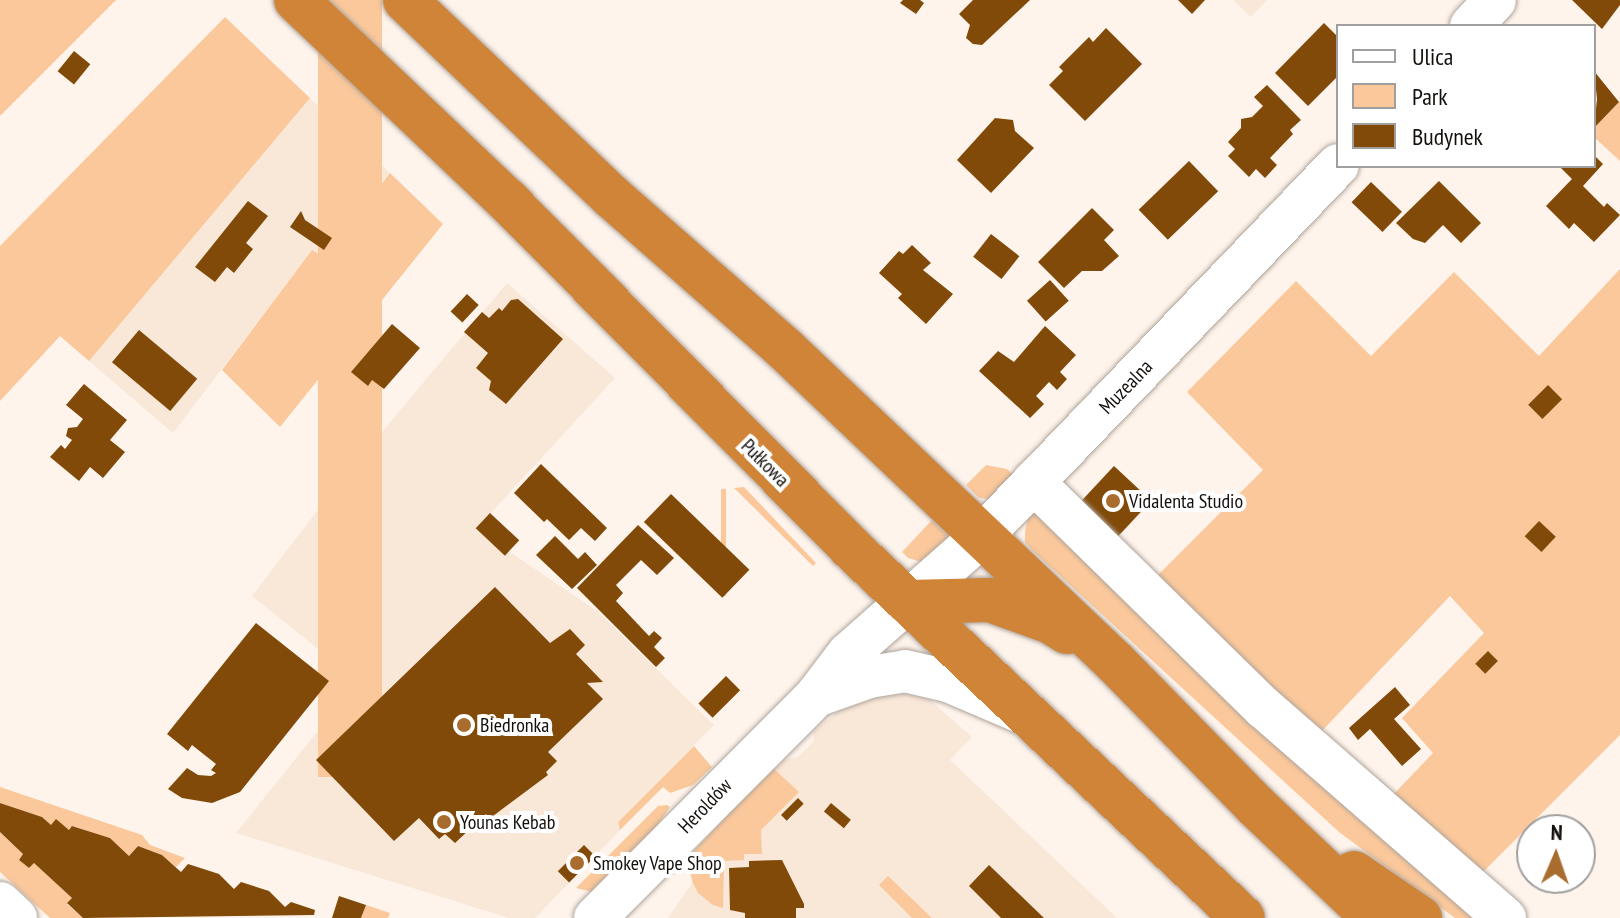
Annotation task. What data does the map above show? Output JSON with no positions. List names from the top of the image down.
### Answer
{
  "streets": {
    "highway": ["Pułkowa"],
    "street": ["Muzealna", "Heroldów"]
  },
  "crossings": [
    ["Muzealna", "Pułkowa"],
    ["Muzealna", "Heroldów"],
    ["Pułkowa", "Heroldów"]
  ],
  "places": [
    "Vidalenta Studio",
    "Biedronka",
    "Younas Kebab",
    "Smokey Vape Shop"
  ],
  "legend": ["Ulica", "Park", "Budynek"],
  "north": "top"
}
